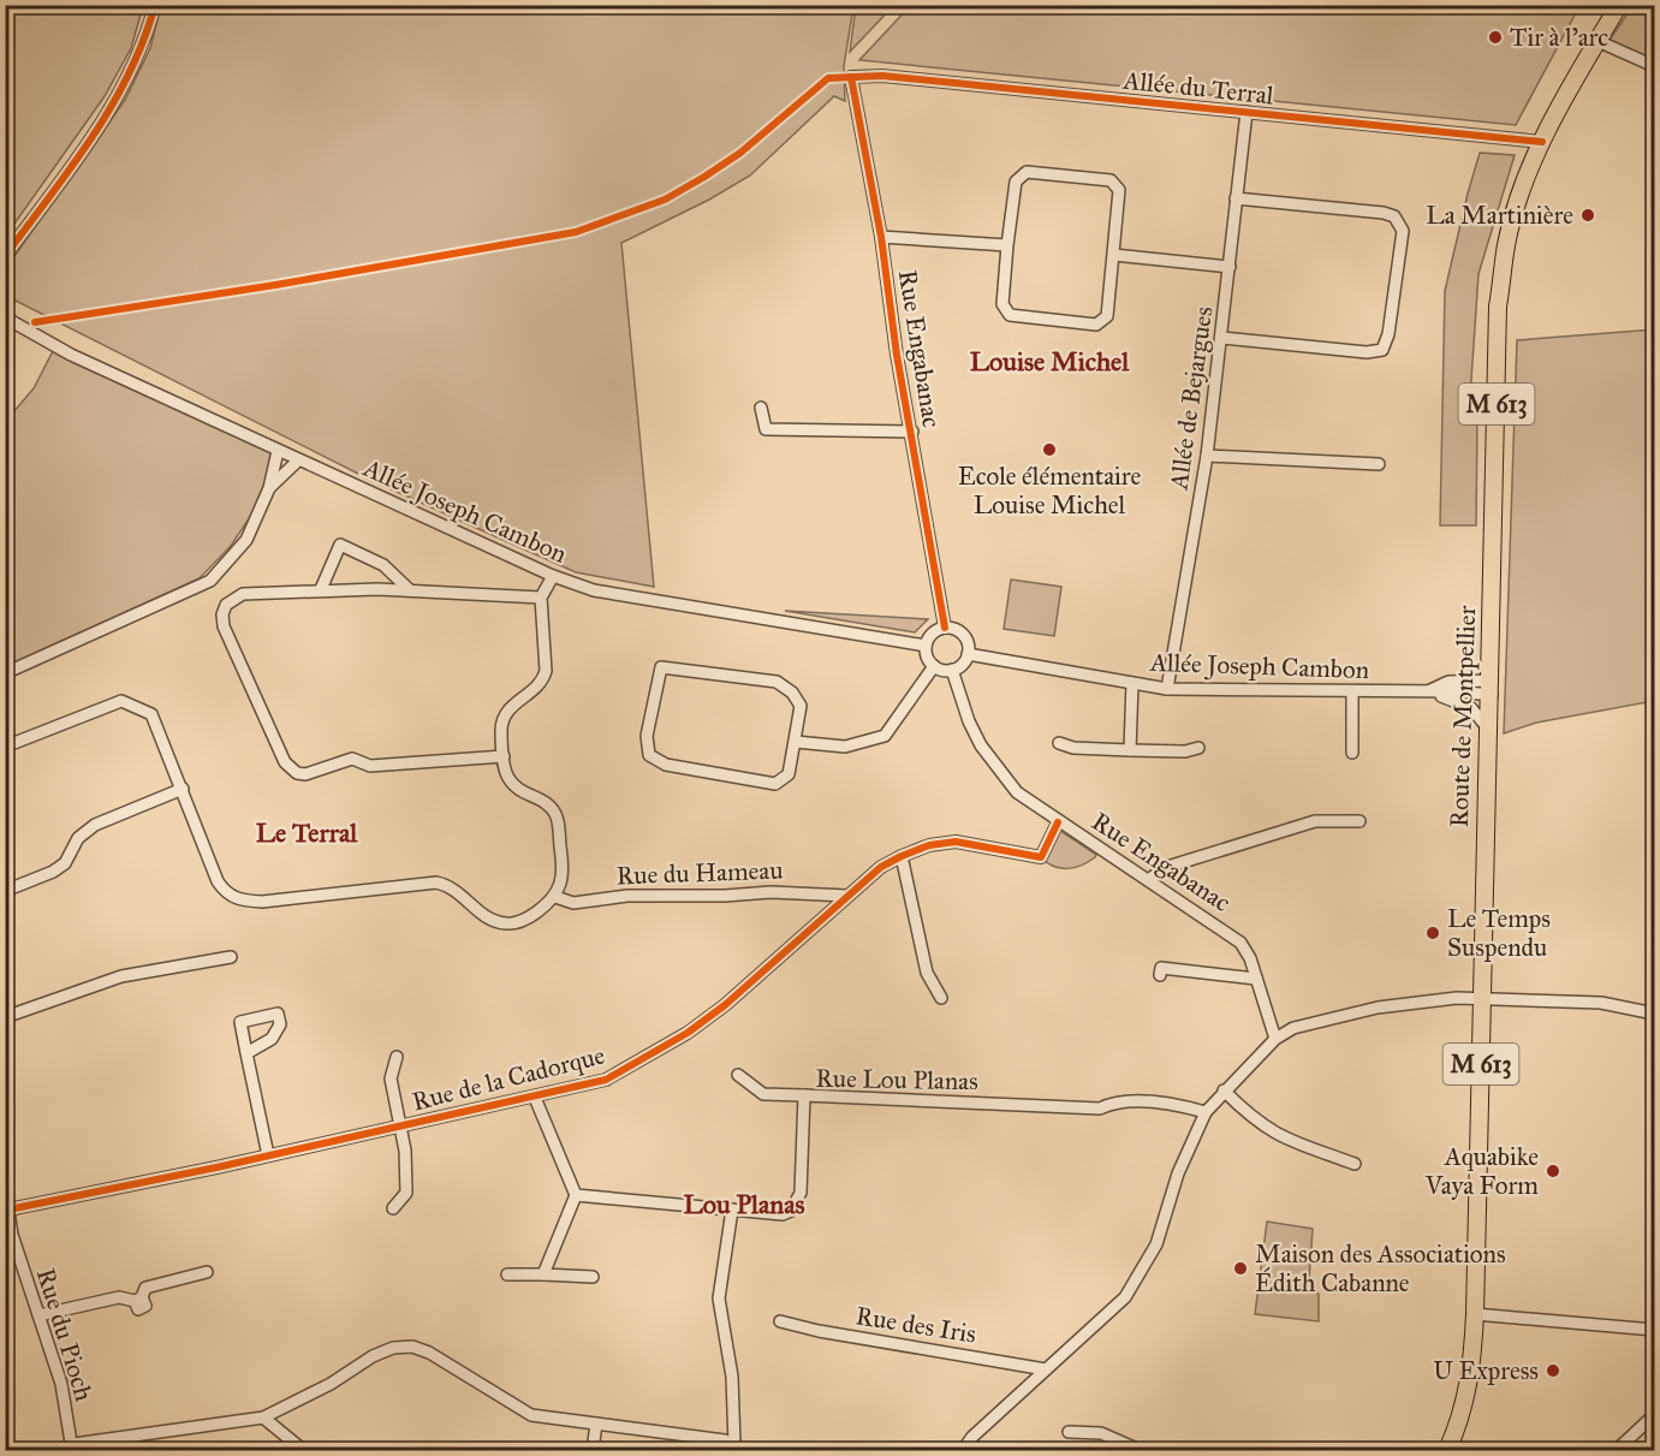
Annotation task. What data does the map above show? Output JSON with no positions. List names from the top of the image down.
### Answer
{
  "streets": {
    "main road": ["M 613", "Route de Montpellier"],
    "street": [
      "Allée du Terral",
      "Rue Engabanac",
      "Allée de Bejargues",
      "Allée Joseph Cambon",
      "Rue du Hameau",
      "Rue de la Cadorque",
      "Rue Lou Planas",
      "Rue des Iris",
      "Rue du Pioch"
    ]
  },
  "crossings": [
    ["Allée du Terral", "Rue Engabanac"],
    ["Allée du Terral", "Allée de Bejargues"],
    ["Allée du Terral", "Route de Montpellier"],
    ["Rue Engabanac", "Allée Joseph Cambon"],
    ["Rue Engabanac", "Rue de la Cadorque"],
    ["Allée de Bejargues", "Allée Joseph Cambon"],
    ["Allée Joseph Cambon", "Route de Montpellier"],
    ["Rue du Hameau", "Rue de la Cadorque"],
    ["Rue de la Cadorque", "Rue du Pioch"]
  ],
  "districts": ["Louise Michel", "Le Terral", "Lou Planas"],
  "places": [
    "Tir à l'arc",
    "La Martinière",
    "Ecole élémentaire Louise Michel",
    "Le Temps Suspendu",
    "Aquabike Vaya Form",
    "Maison des Associations Édith Cabanne",
    "U Express"
  ]
}
